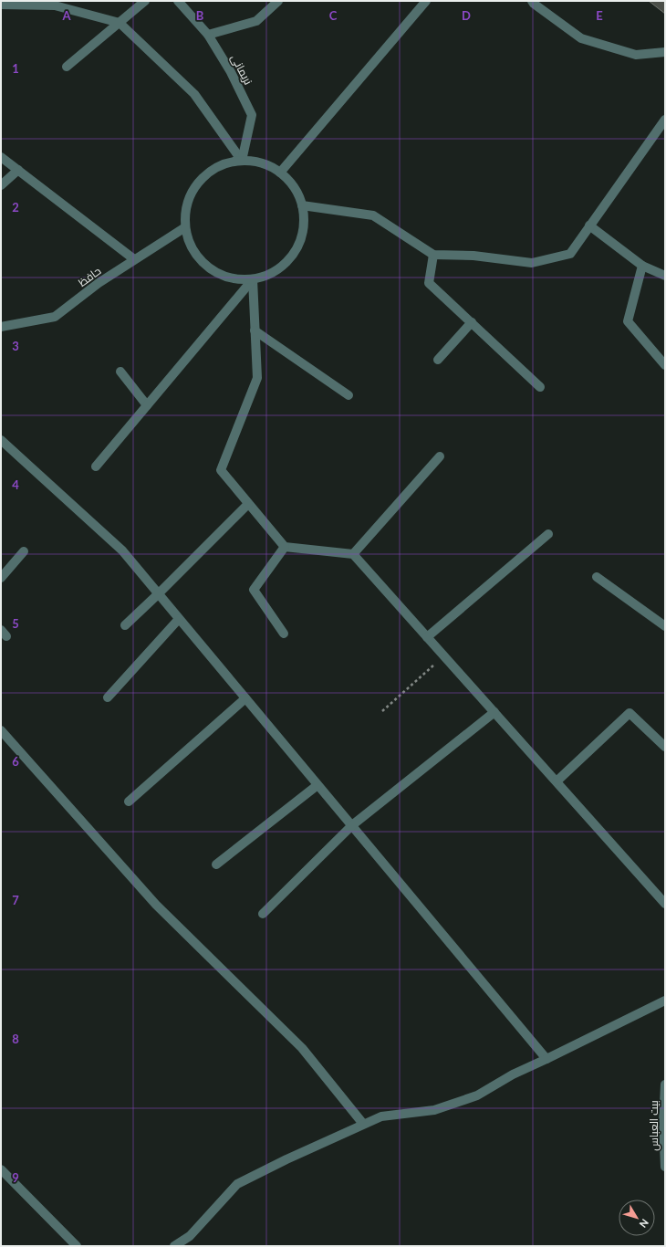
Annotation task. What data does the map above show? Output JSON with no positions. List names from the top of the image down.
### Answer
{
  "streets": {
    "street": ["نریمانی", "حافظ", "بیت العباس"]
  },
  "crossings": [
    ["نریمانی", "حافظ"]
  ],
  "north": "bottom right",
  "grid": {
    "columns": [
      "A",
      "B",
      "C",
      "D",
      "E"
    ],
    "rows": [
      "1",
      "2",
      "3",
      "4",
      "5",
      "6",
      "7",
      "8",
      "9"
    ]
  }
}
